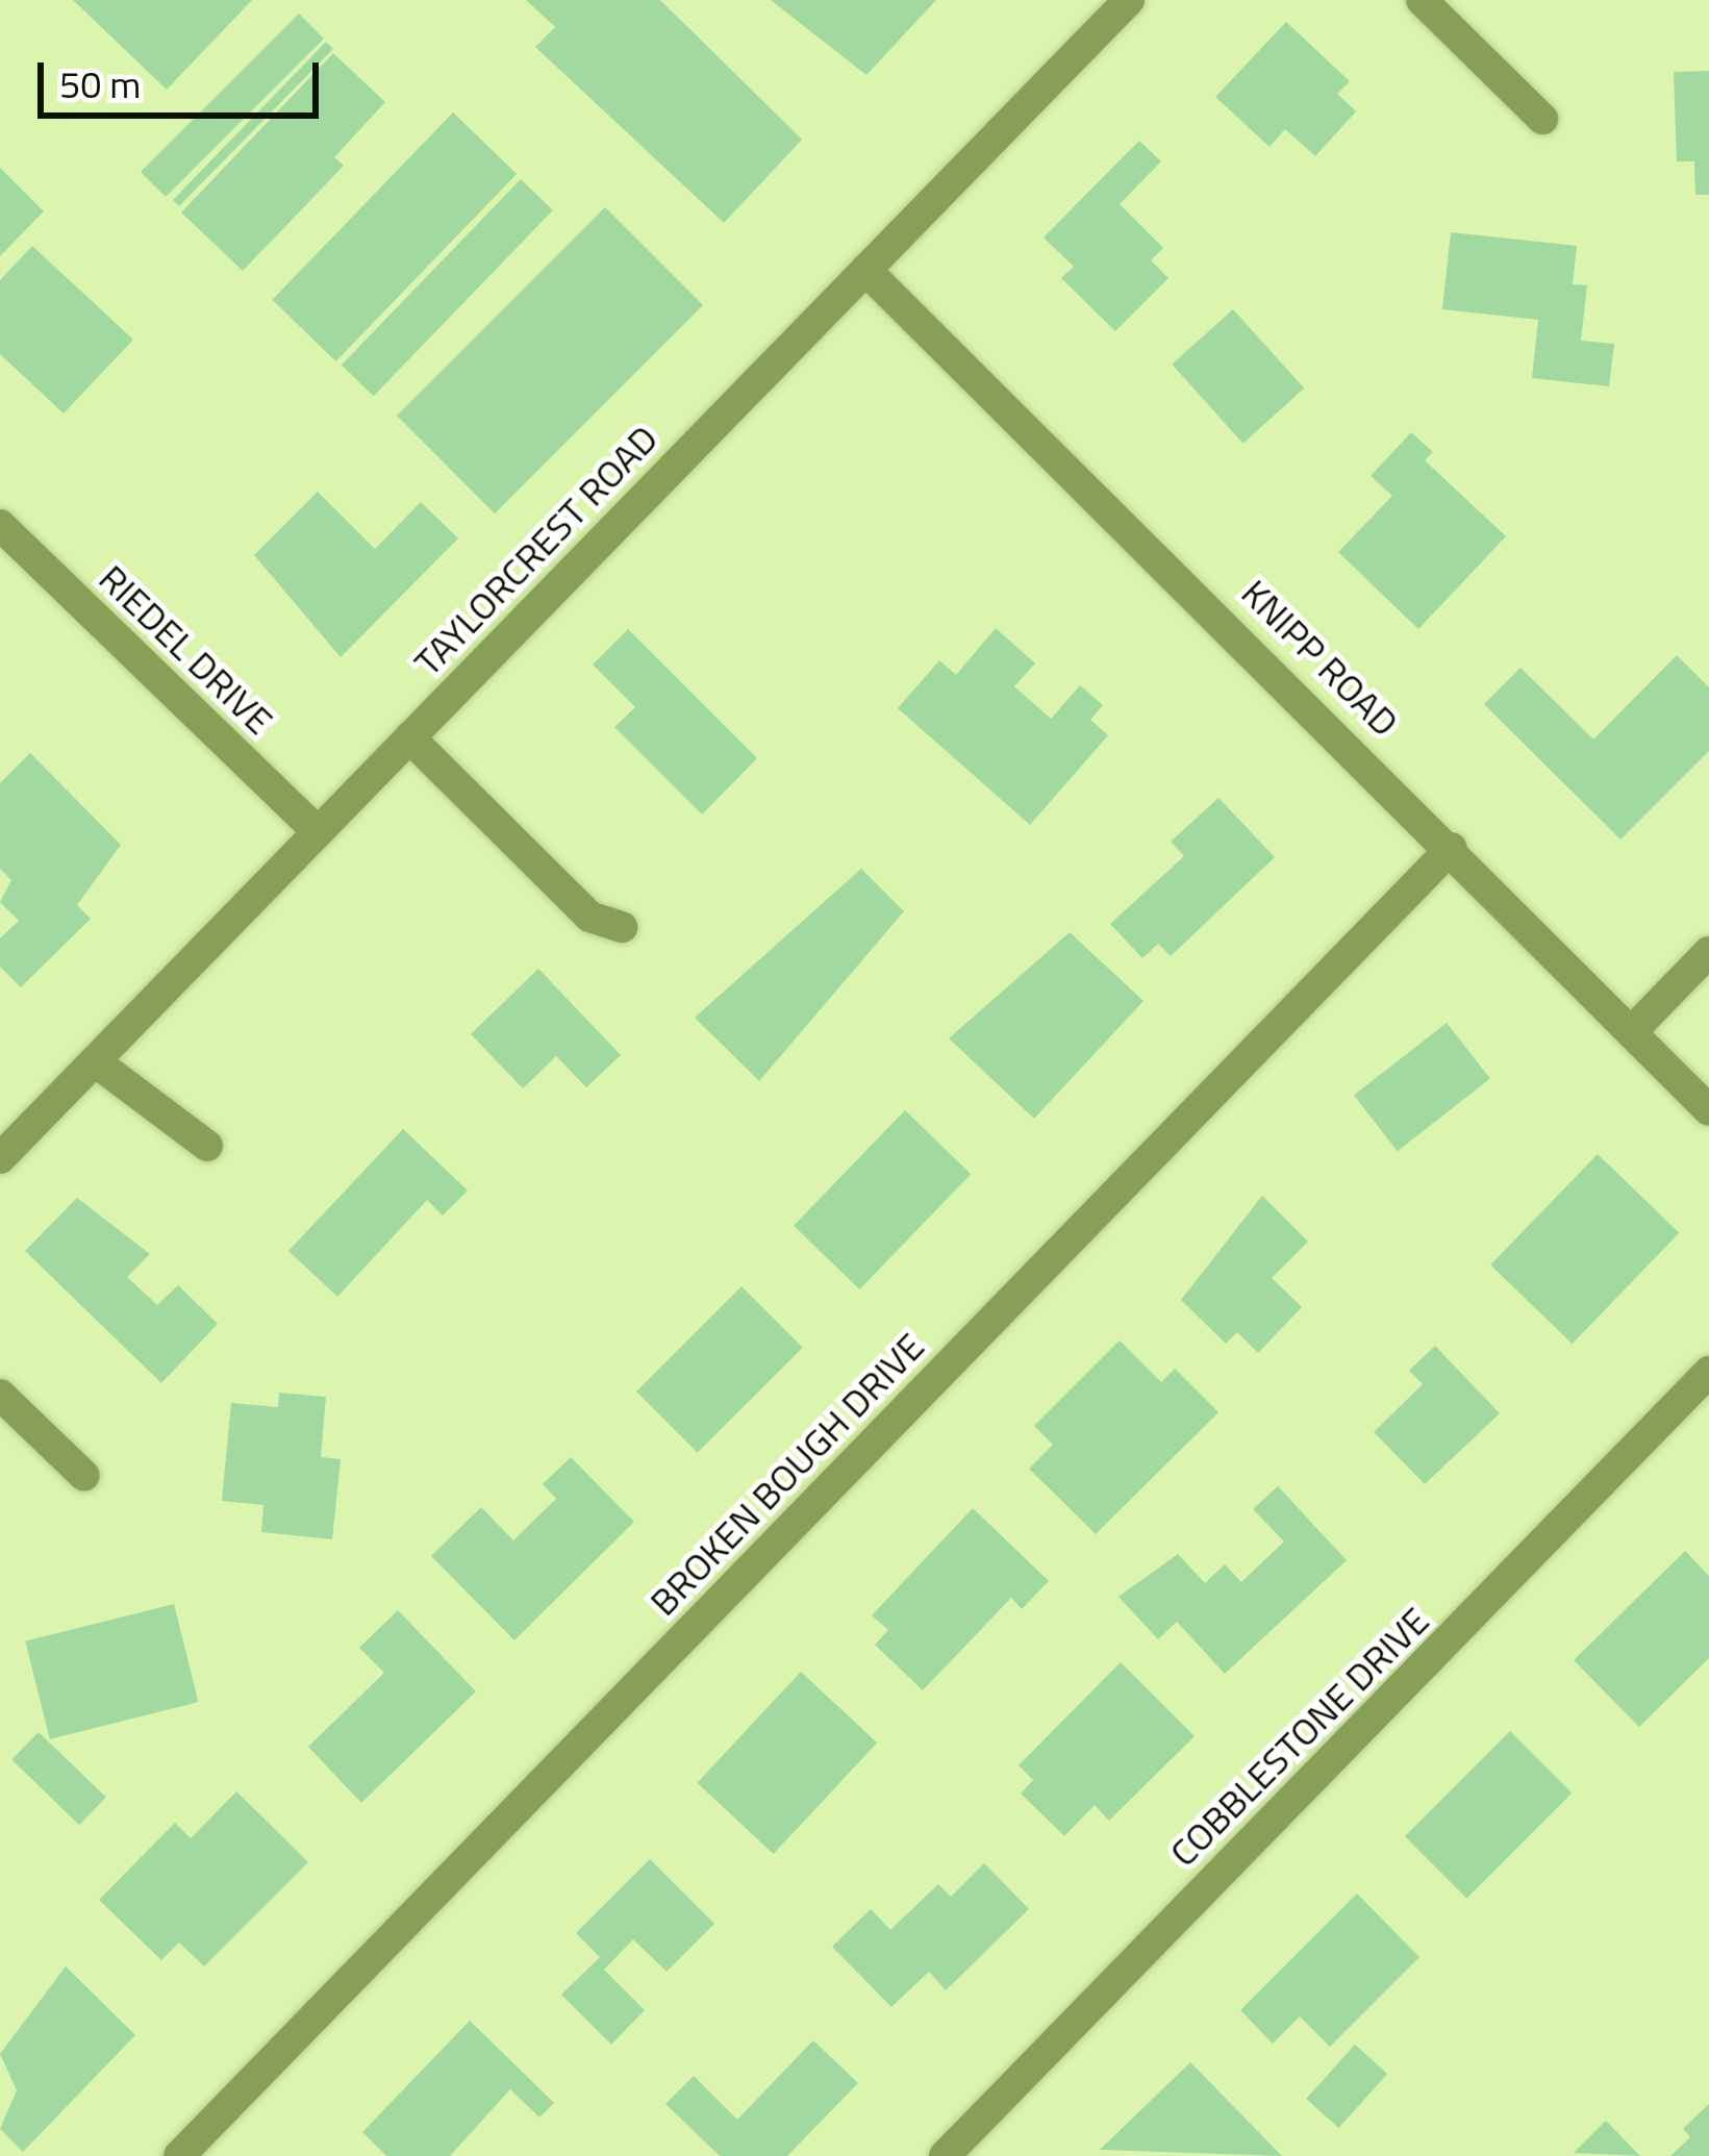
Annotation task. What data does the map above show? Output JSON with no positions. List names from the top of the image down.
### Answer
{
  "streets": {
    "street": [
      "TAYLORCREST ROAD",
      "RIEDEL DRIVE",
      "KNIPP ROAD",
      "BROKEN BOUGH DRIVE",
      "COBBLESTONE DRIVE"
    ]
  },
  "crossings": [
    ["TAYLORCREST ROAD", "RIEDEL DRIVE"],
    ["TAYLORCREST ROAD", "KNIPP ROAD"],
    ["KNIPP ROAD", "BROKEN BOUGH DRIVE"]
  ],
  "scale_bar": "50 m"
}
